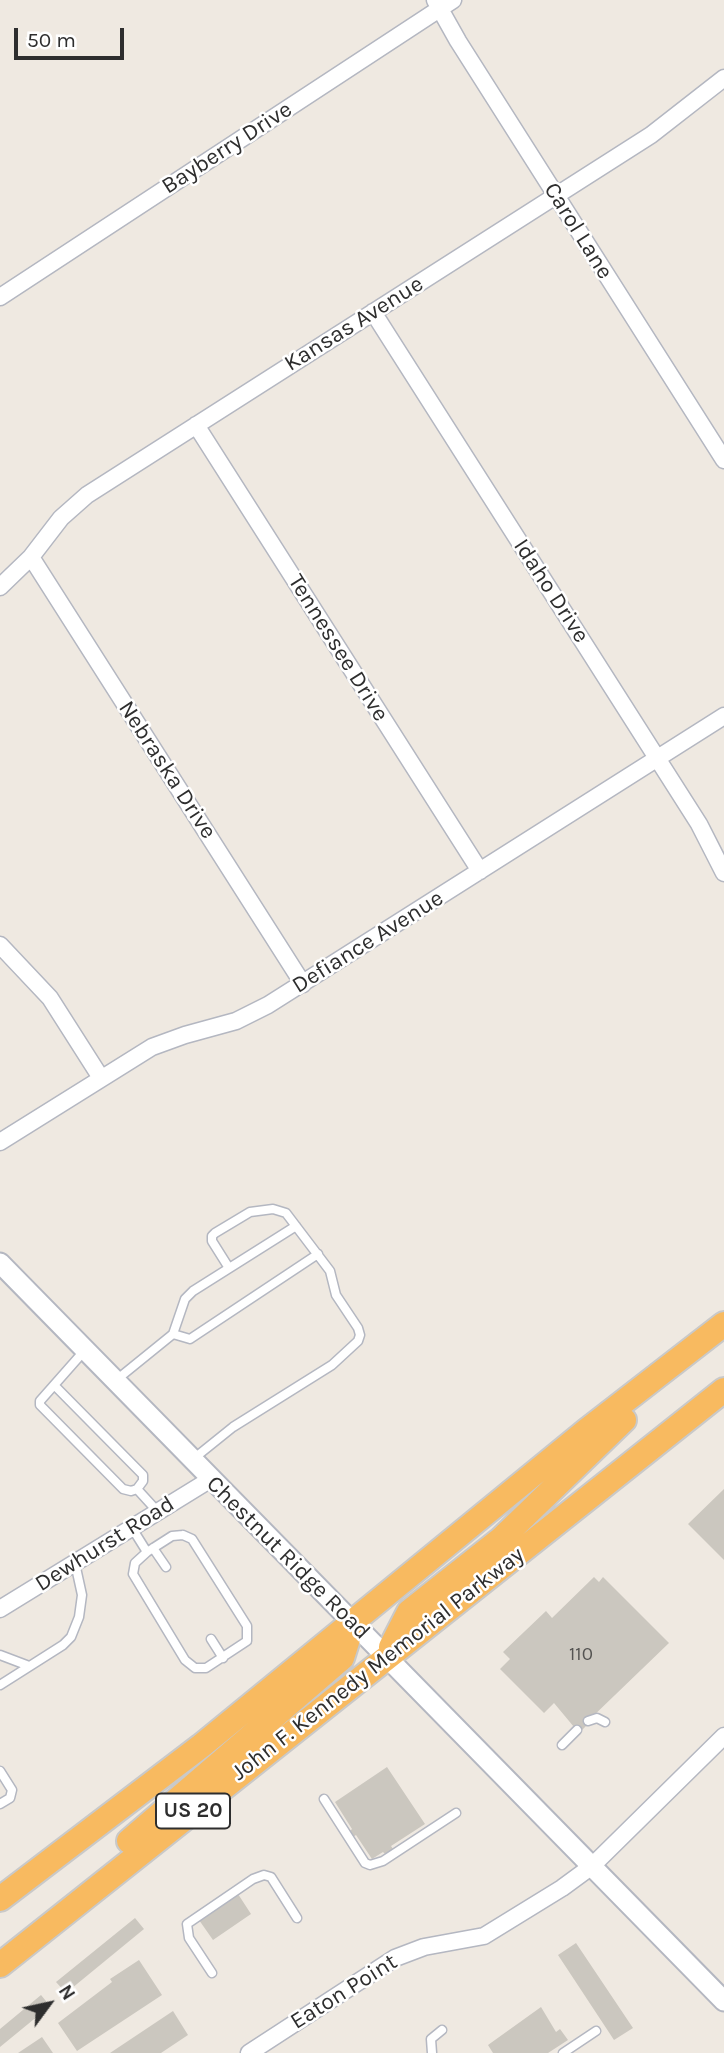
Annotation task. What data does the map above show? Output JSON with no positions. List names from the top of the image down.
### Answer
{
  "streets": {
    "highway": ["John F. Kennedy Memorial Parkway", "US 20"],
    "street": [
      "Bayberry Drive",
      "Carol Lane",
      "Kansas Avenue",
      "Idaho Drive",
      "Tennessee Drive",
      "Nebraska Drive",
      "Defiance Avenue",
      "Dewhurst Road",
      "Chestnut Ridge Road",
      "Eaton Point"
    ]
  },
  "crossings": [
    ["Bayberry Drive", "Carol Lane"],
    ["Carol Lane", "Kansas Avenue"],
    ["Kansas Avenue", "Idaho Drive"],
    ["Kansas Avenue", "Tennessee Drive"],
    ["Kansas Avenue", "Nebraska Drive"],
    ["Idaho Drive", "Defiance Avenue"],
    ["Tennessee Drive", "Defiance Avenue"],
    ["Nebraska Drive", "Defiance Avenue"],
    ["Dewhurst Road", "Chestnut Ridge Road"],
    ["Chestnut Ridge Road", "John F. Kennedy Memorial Parkway"],
    ["Chestnut Ridge Road", "Eaton Point"]
  ],
  "house_numbers": ["110"],
  "scale_bar": "50 m",
  "north": "top right"
}
